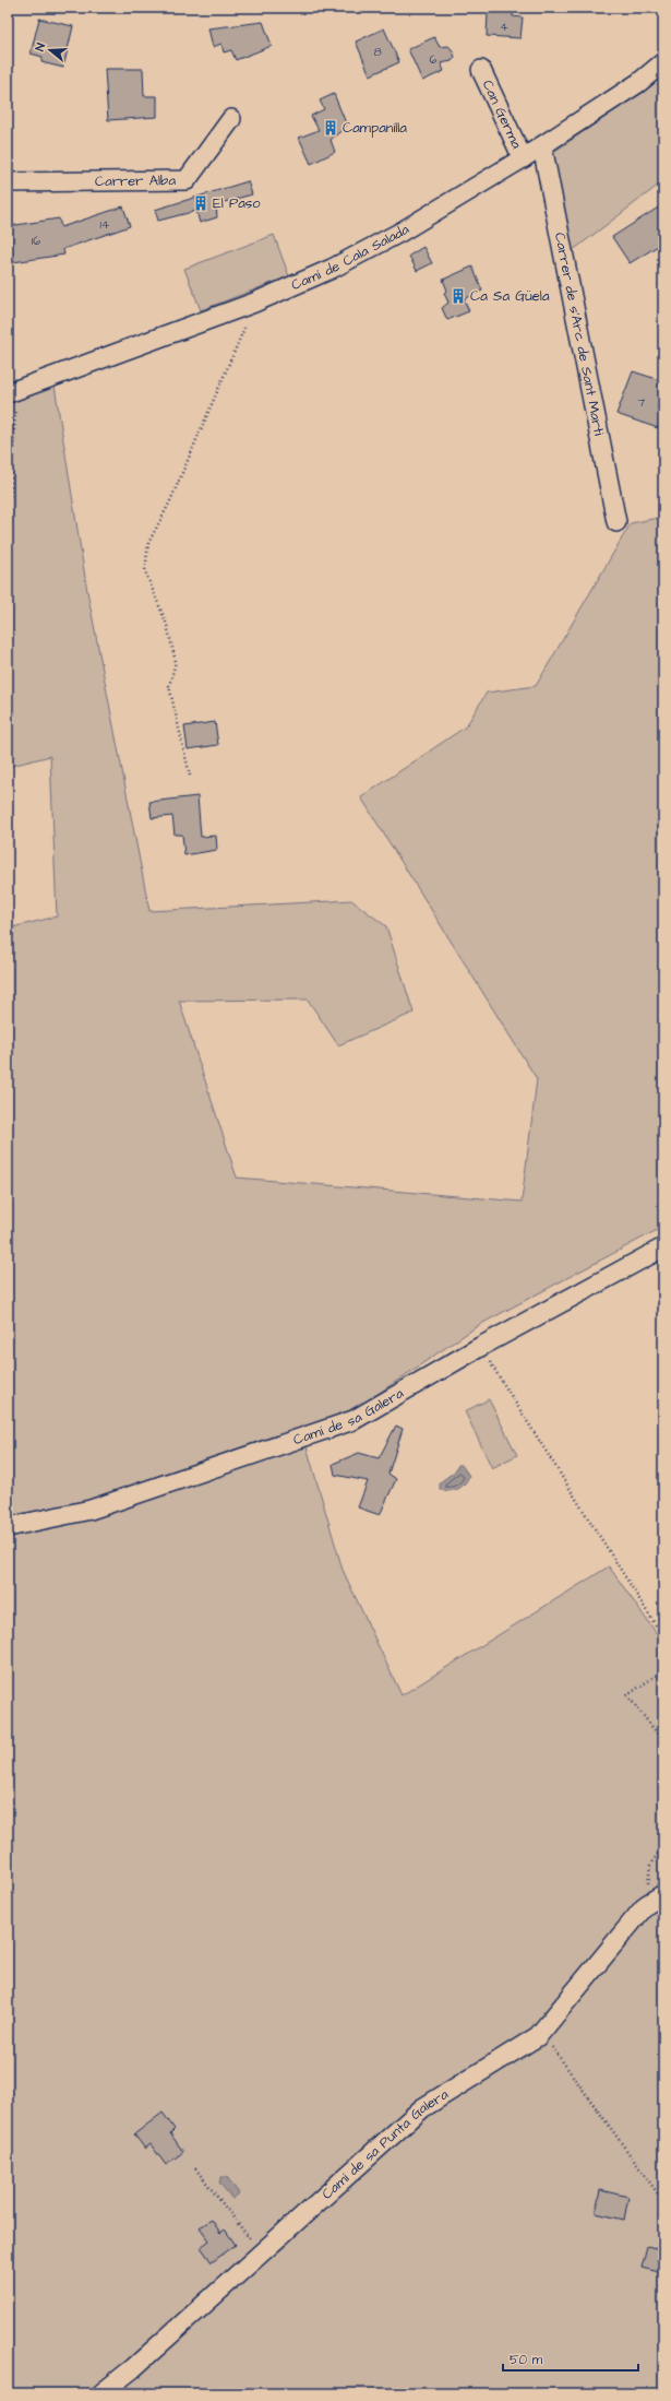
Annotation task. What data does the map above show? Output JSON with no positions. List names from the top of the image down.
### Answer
{
  "streets": {
    "street": [
      "Can Germa",
      "Carrer Alba",
      "Camí de Cala Salada",
      "Carrer de s'Arc de Sant Marti",
      "Camí de sa Galera",
      "Camí de sa Punta Galera"
    ]
  },
  "crossings": [
    ["Can Germa", "Camí de Cala Salada"],
    ["Camí de Cala Salada", "Carrer de s'Arc de Sant Marti"]
  ],
  "places": {
    "building": ["Campanilla", "El Paso", "Ca Sa Güela"]
  },
  "house_numbers": [
    "4",
    "8",
    "6",
    "14",
    "16",
    "7"
  ],
  "scale_bar": "50 m",
  "north": "left"
}
